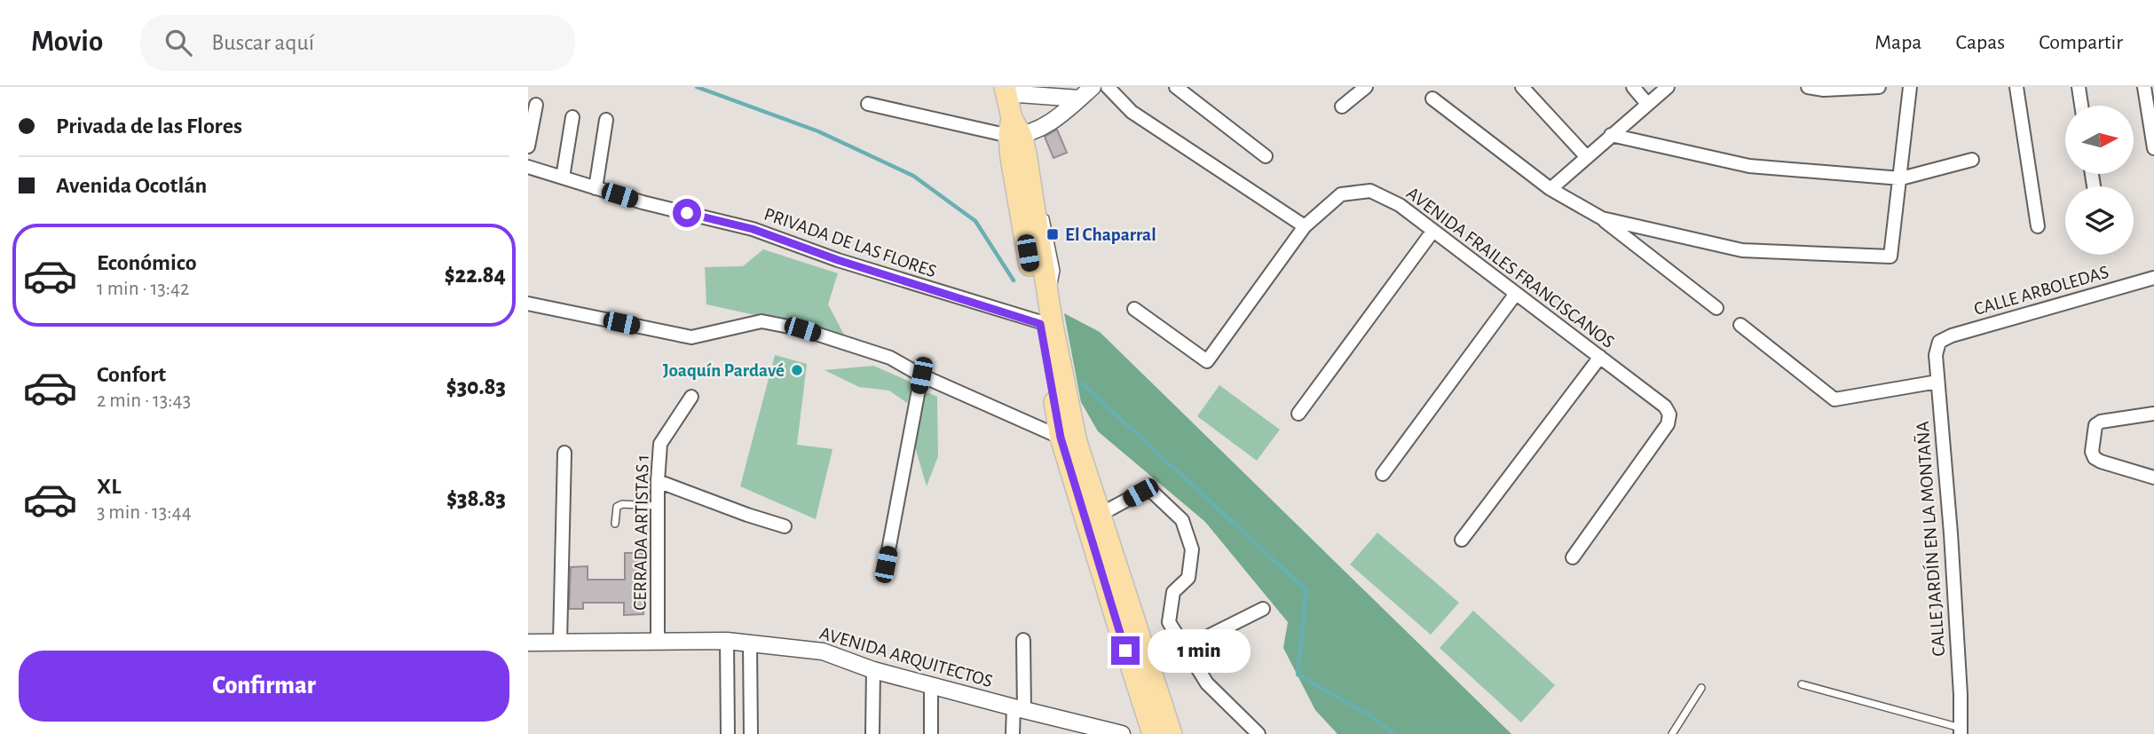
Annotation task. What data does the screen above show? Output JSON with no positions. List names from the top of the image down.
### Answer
{
  "streets": {
    "street": [
      "PRIVADA DE LAS FLORES",
      "AVENIDA FRAILES FRANCISCANOS",
      "CALLE ARBOLEDAS",
      "CERRADA ARTISTAS 1",
      "CALLE JARDÍN EN LA MONTAÑA",
      "AVENIDA ARQUITECTOS"
    ]
  },
  "crossings": [
    ["CALLE ARBOLEDAS", "CALLE JARDÍN EN LA MONTAÑA"],
    ["CERRADA ARTISTAS 1", "AVENIDA ARQUITECTOS"]
  ],
  "places": {
    "transit": ["El Chaparral"],
    "other": ["Joaquín Pardavé"]
  },
  "north": "right",
  "page": {
    "header": "Movio",
    "search": "Buscar aquí",
    "nav": ["Mapa", "Capas", "Compartir"],
    "banner": ["Privada de las Flores", "Avenida Ocotlán"],
    "list": [
      {
        "name": "Económico",
        "note": "1 min · 13:42",
        "value": "$22.84"
      },
      {
        "name": "Confort",
        "note": "2 min · 13:43",
        "value": "$30.83"
      },
      {
        "name": "XL",
        "note": "3 min · 13:44",
        "value": "$38.83"
      }
    ],
    "bubble": "1 min",
    "buttons": "Confirmar"
  }
}
